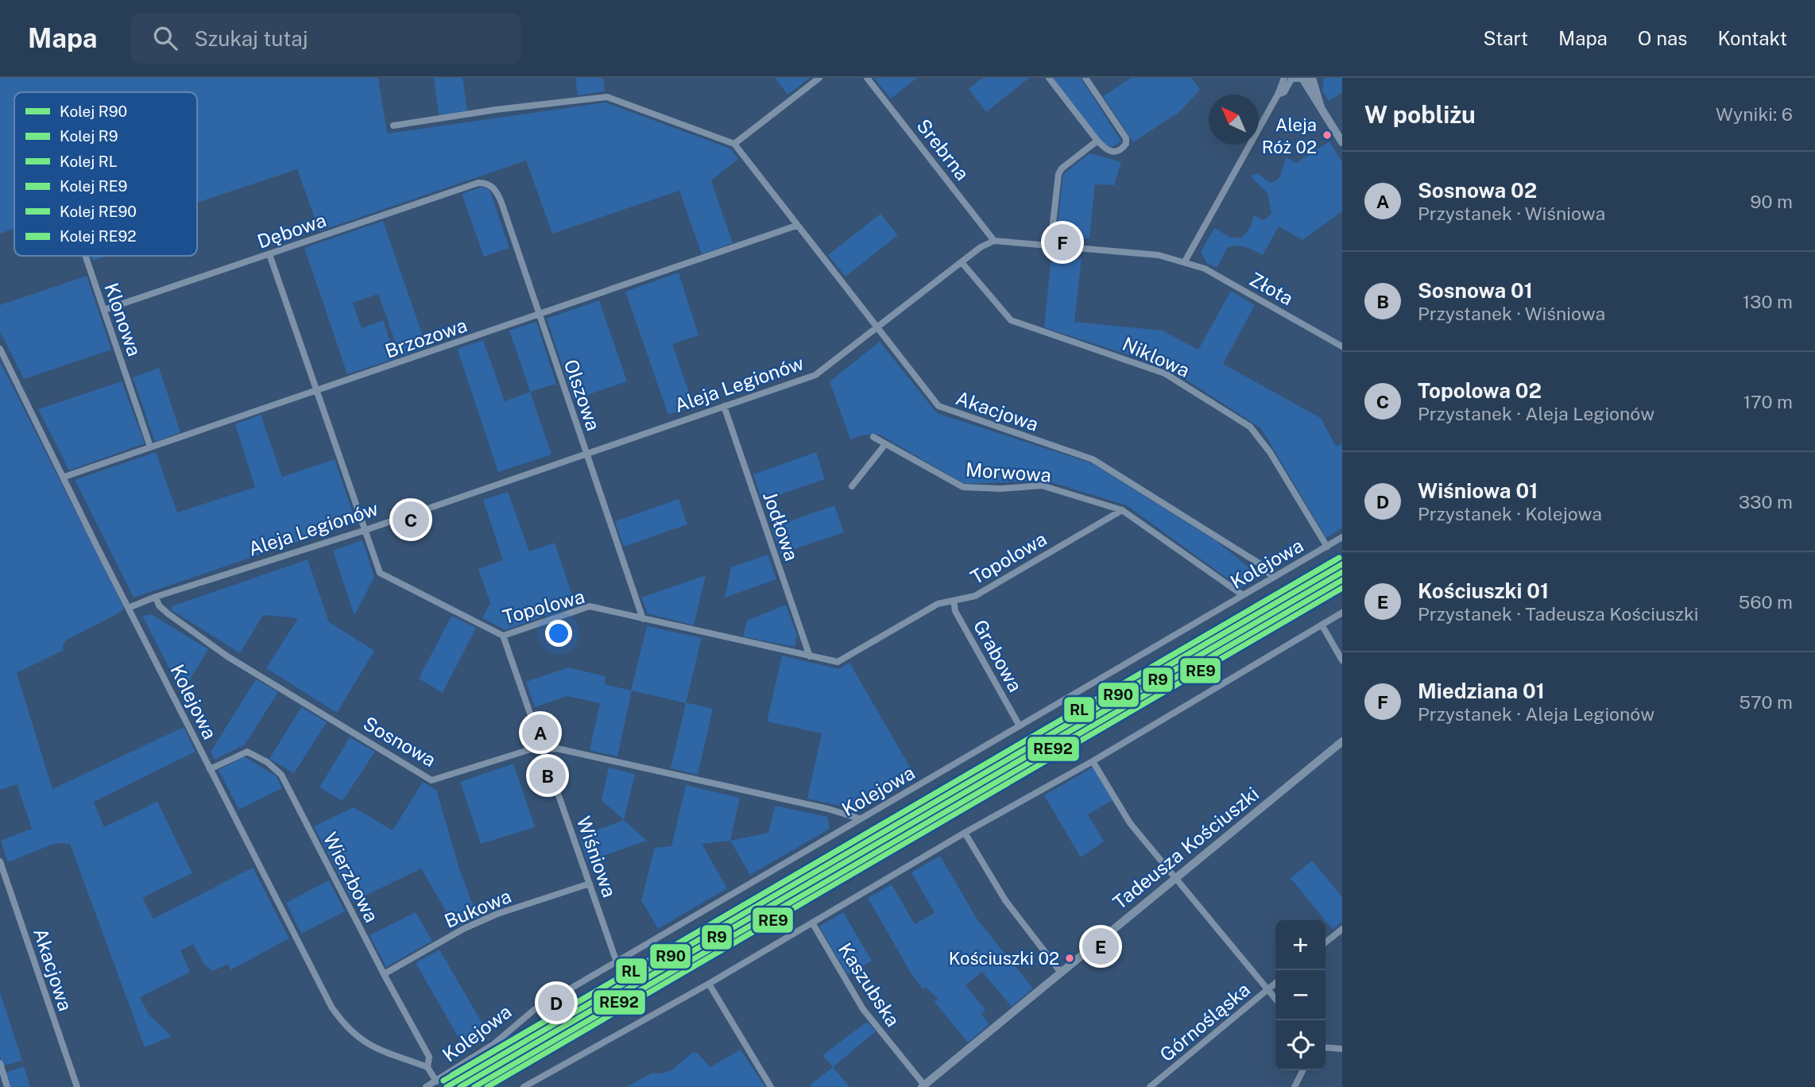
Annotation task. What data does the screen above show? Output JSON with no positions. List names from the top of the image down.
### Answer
{
  "streets": {
    "street": [
      "Srebrna",
      "Dębowa",
      "Złota",
      "Klonowa",
      "Brzozowa",
      "Niklowa",
      "Aleja Legionów",
      "Olszowa",
      "Akacjowa",
      "Morwowa",
      "Jodłowa",
      "Topolowa",
      "Kolejowa",
      "Grabowa",
      "Sosnowa",
      "Tadeusza Kościuszki",
      "Wiśniowa",
      "Wierzbowa",
      "Bukowa",
      "Kaszubska",
      "Górnośląska"
    ]
  },
  "crossings": [
    ["Srebrna", "Aleja Legionów"],
    ["Dębowa", "Klonowa"],
    ["Dębowa", "Olszowa"],
    ["Dębowa", "Topolowa"],
    ["Klonowa", "Brzozowa"],
    ["Brzozowa", "Olszowa"],
    ["Brzozowa", "Akacjowa"],
    ["Brzozowa", "Topolowa"],
    ["Brzozowa", "Kolejowa"],
    ["Niklowa", "Aleja Legionów"],
    ["Niklowa", "Kolejowa"],
    ["Aleja Legionów", "Olszowa"],
    ["Aleja Legionów", "Akacjowa"],
    ["Aleja Legionów", "Jodłowa"],
    ["Aleja Legionów", "Topolowa"],
    ["Aleja Legionów", "Kolejowa"],
    ["Aleja Legionów", "Sosnowa"],
    ["Olszowa", "Topolowa"],
    ["Akacjowa", "Kolejowa"],
    ["Morwowa", "Topolowa"],
    ["Morwowa", "Kolejowa"],
    ["Jodłowa", "Topolowa"],
    ["Topolowa", "Grabowa"],
    ["Topolowa", "Wiśniowa"],
    ["Kolejowa", "Grabowa"],
    ["Kolejowa", "Sosnowa"],
    ["Kolejowa", "Wiśniowa"],
    ["Kolejowa", "Wierzbowa"],
    ["Sosnowa", "Wiśniowa"],
    ["Tadeusza Kościuszki", "Kaszubska"],
    ["Wiśniowa", "Bukowa"],
    ["Wierzbowa", "Bukowa"]
  ],
  "places": ["Aleja Róż 02", "Kościuszki 02"],
  "lines": [
    "rail line RL",
    "rail line RE90",
    "rail line R90",
    "rail line R9",
    "rail line RE92",
    "rail line RE9"
  ],
  "legend": [
    "Kolej R90",
    "Kolej R9",
    "Kolej RL",
    "Kolej RE9",
    "Kolej RE90",
    "Kolej RE92"
  ],
  "north": "top left",
  "page": {
    "header": "Mapa",
    "search": "Szukaj tutaj",
    "nav": [
      "Start",
      "Mapa",
      "O nas",
      "Kontakt"
    ],
    "heading": ["W pobliżu", "Wyniki: 6"],
    "list": [
      {
        "mark": "A",
        "name": "Sosnowa 02",
        "note": "Przystanek · Wiśniowa",
        "value": "90 m"
      },
      {
        "mark": "B",
        "name": "Sosnowa 01",
        "note": "Przystanek · Wiśniowa",
        "value": "130 m"
      },
      {
        "mark": "C",
        "name": "Topolowa 02",
        "note": "Przystanek · Aleja Legionów",
        "value": "170 m"
      },
      {
        "mark": "D",
        "name": "Wiśniowa 01",
        "note": "Przystanek · Kolejowa",
        "value": "330 m"
      },
      {
        "mark": "E",
        "name": "Kościuszki 01",
        "note": "Przystanek · Tadeusza Kościuszki",
        "value": "560 m"
      },
      {
        "mark": "F",
        "name": "Miedziana 01",
        "note": "Przystanek · Aleja Legionów",
        "value": "570 m"
      }
    ],
    "pins": [
      "F",
      "C",
      "A",
      "B",
      "E",
      "D"
    ],
    "map_buttons": ["+", "−"]
  }
}
